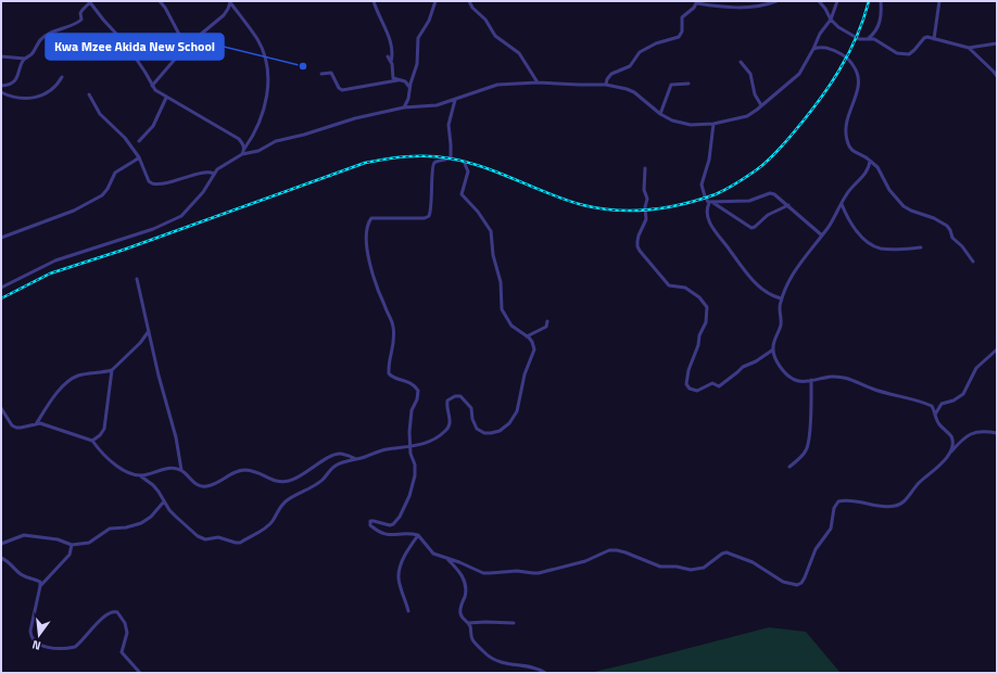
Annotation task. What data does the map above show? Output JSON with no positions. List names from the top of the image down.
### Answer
{
  "places": ["Kwa Mzee Akida New School"],
  "north": "bottom"
}
